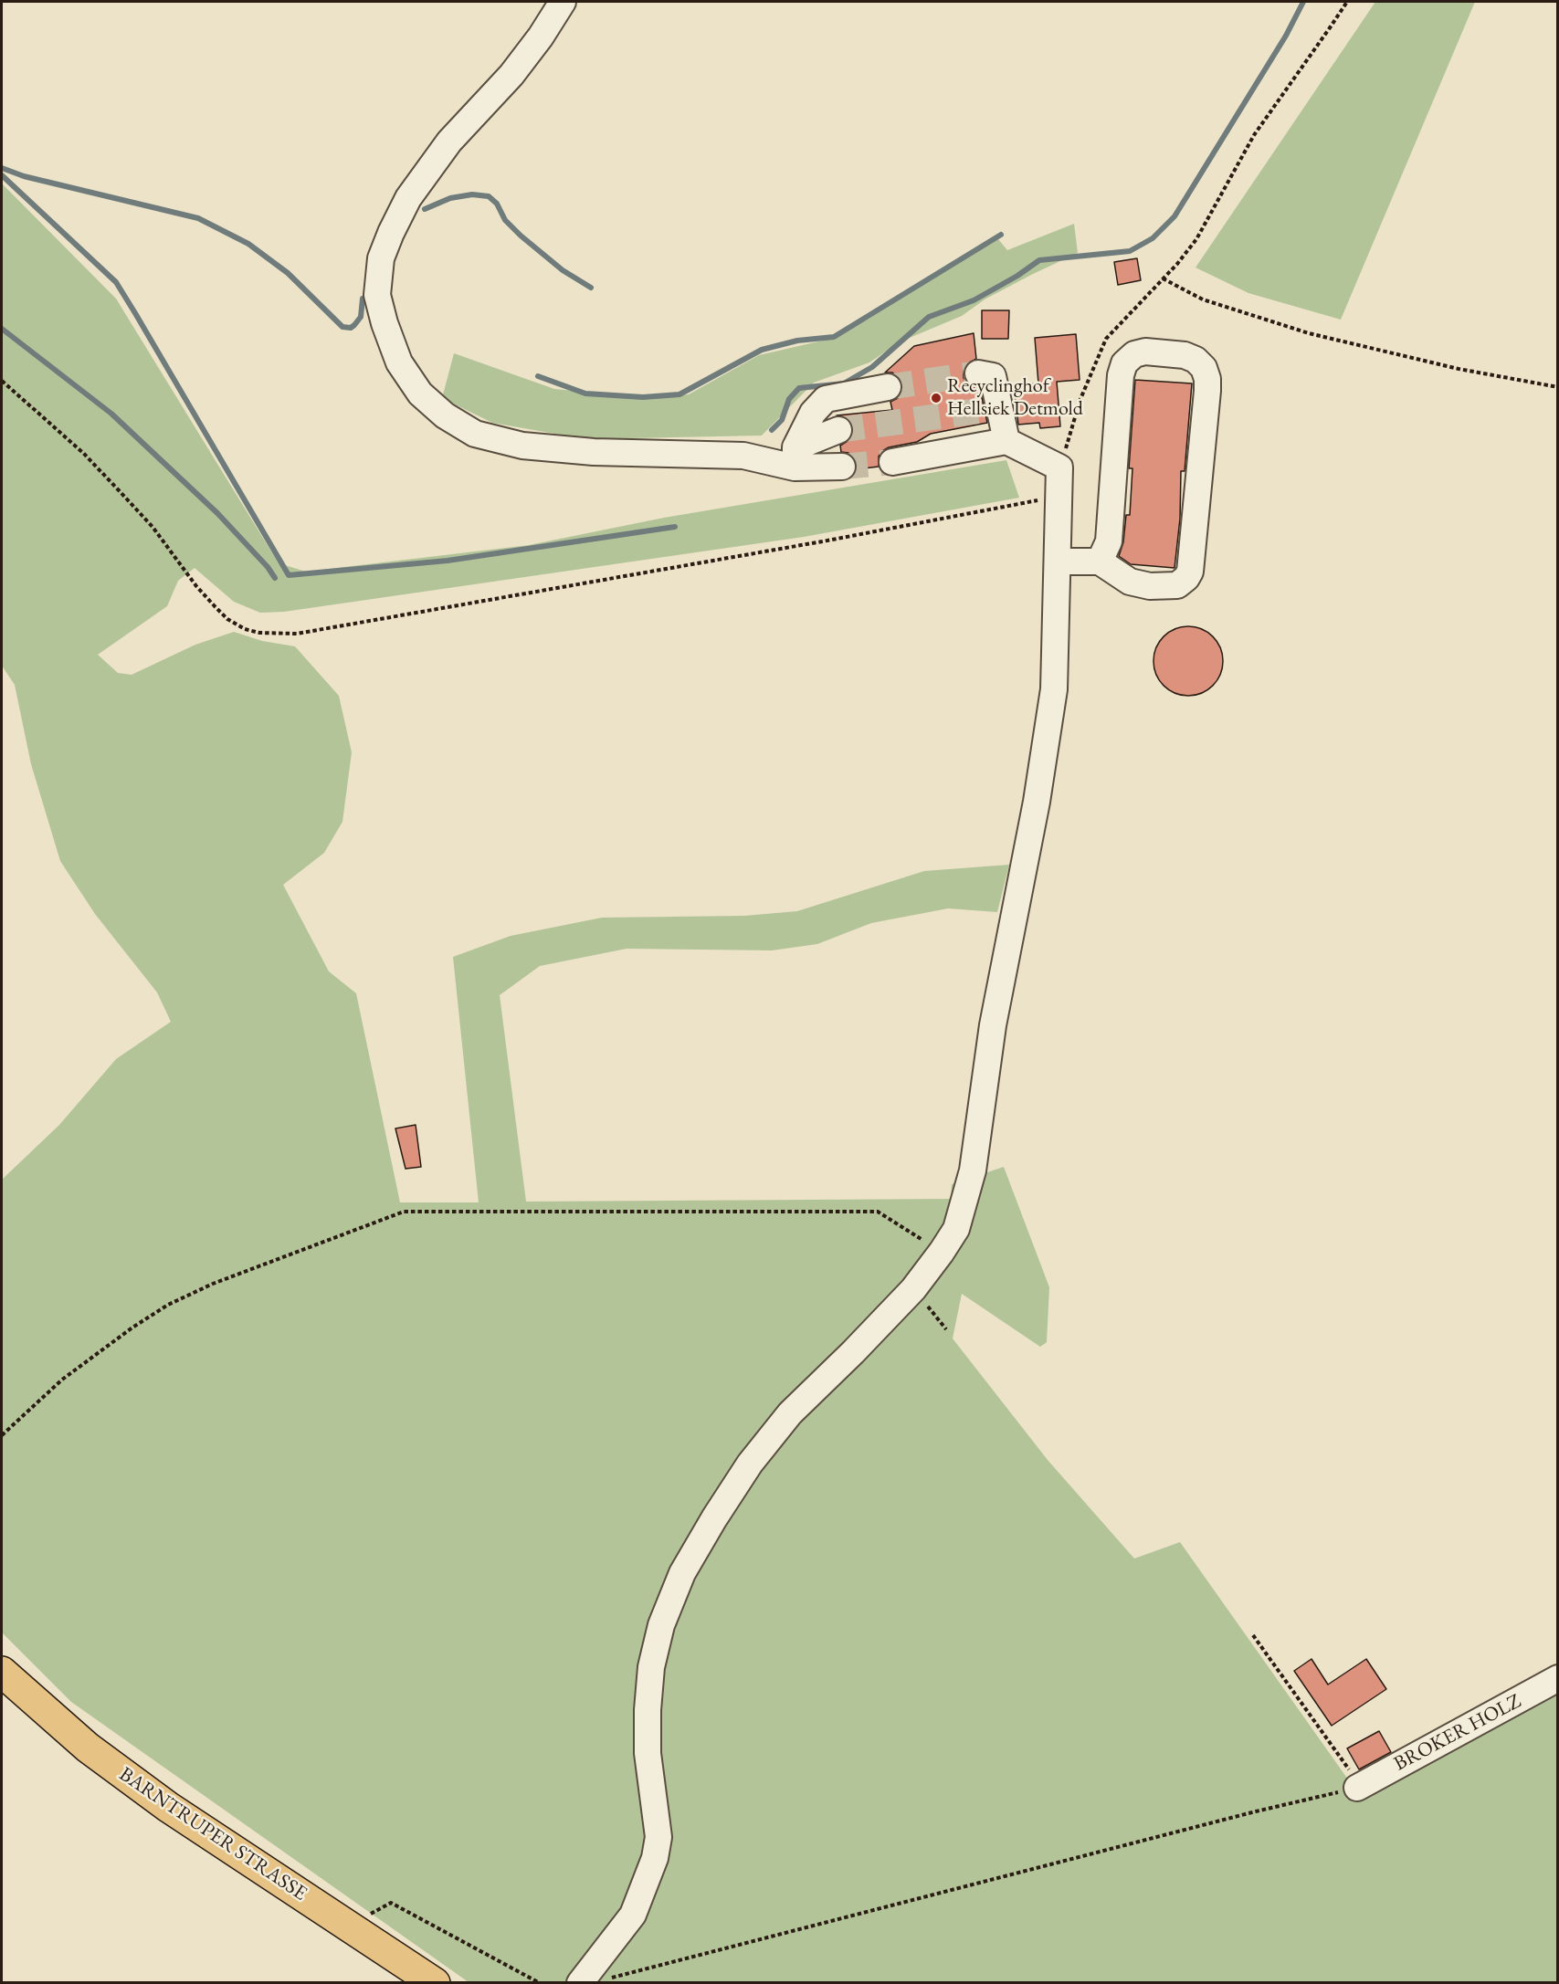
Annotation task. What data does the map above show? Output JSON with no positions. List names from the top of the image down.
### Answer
{
  "streets": {
    "main road": ["BARNTRUPER STRASSE"],
    "street": ["BROKER HOLZ"]
  },
  "places": ["Recyclinghof Hellsiek Detmold"]
}
